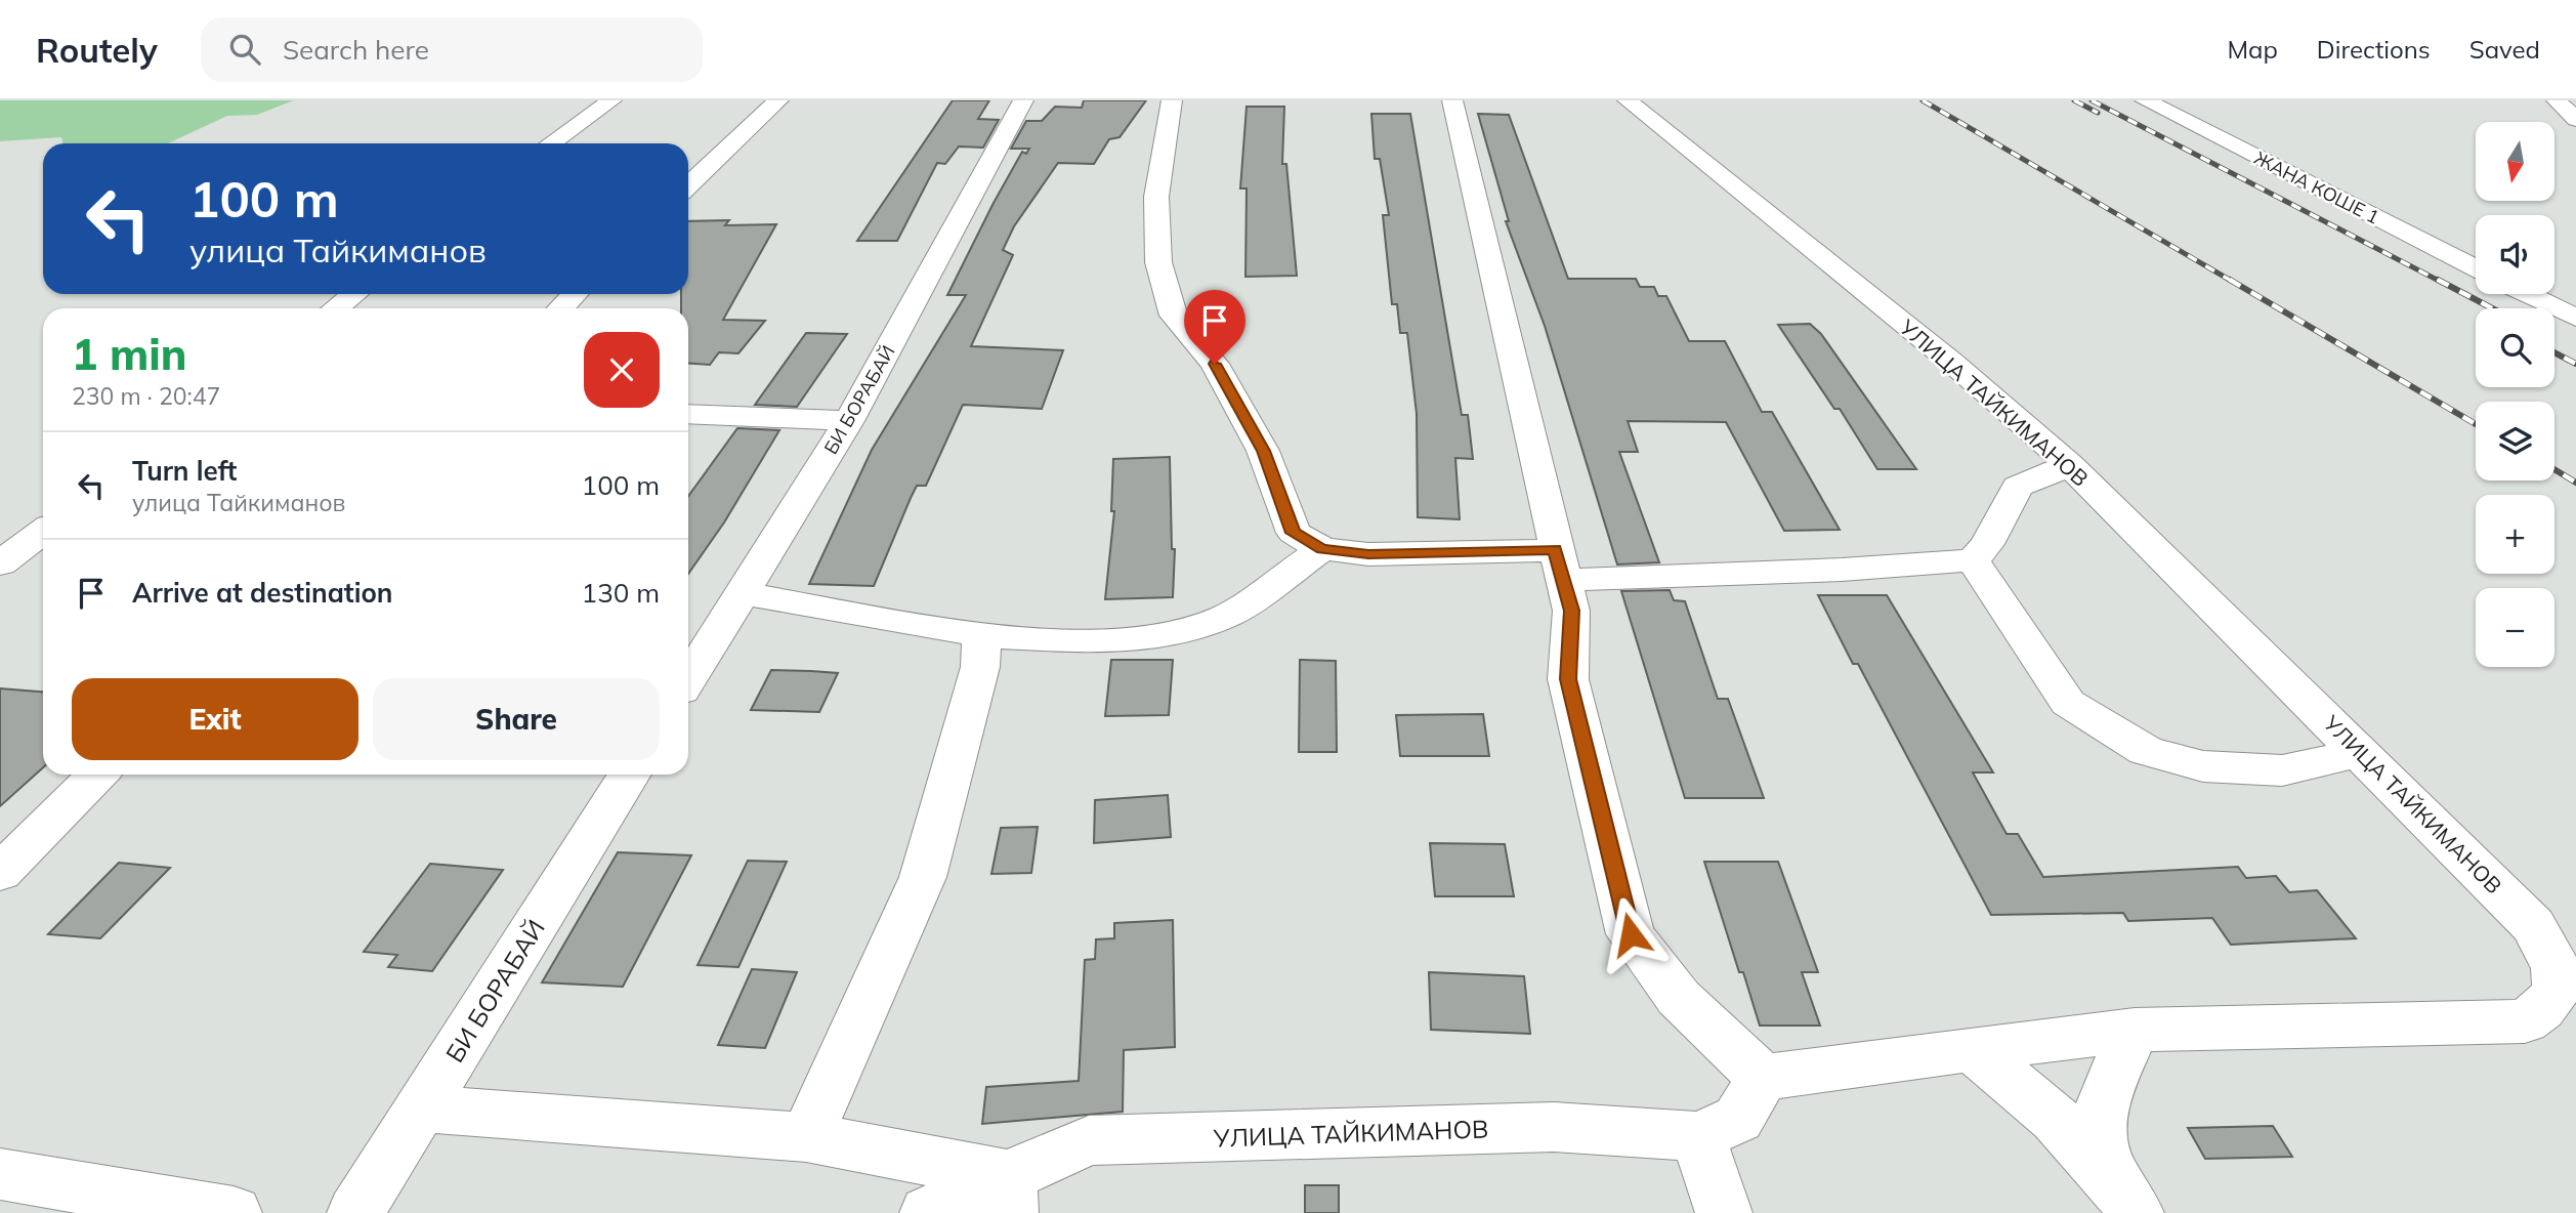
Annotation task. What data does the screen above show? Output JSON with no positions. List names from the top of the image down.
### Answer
{
  "streets": {
    "street": ["ЖАНА КОШЕ 1", "БИ БОРАБАЙ", "УЛИЦА ТАЙКИМАНОВ"]
  },
  "north": "bottom",
  "page": {
    "header": "Routely",
    "search": "Search here",
    "nav": ["Map", "Directions", "Saved"],
    "map_buttons": ["+", "−"],
    "turn": ["100 m", "улица Тайкиманов"],
    "heading": ["1 min", "230 m · 20:47"],
    "list": [
      {
        "name": "Turn left",
        "note": "улица Тайкиманов",
        "value": "100 m"
      },
      {
        "name": "Arrive at destination",
        "value": "130 m"
      }
    ],
    "buttons": ["Exit", "Share"]
  }
}
